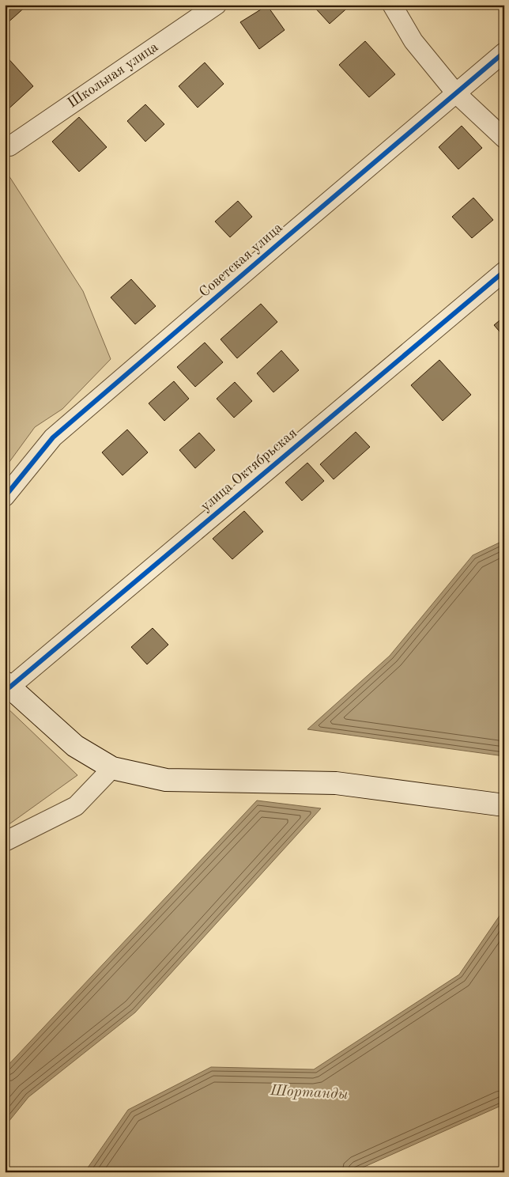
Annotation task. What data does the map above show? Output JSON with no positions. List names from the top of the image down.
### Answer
{
  "streets": {
    "street": ["Школьная улица", "Советская улица", "улица Октябрьская"]
  },
  "water": ["Шортанды"]
}
